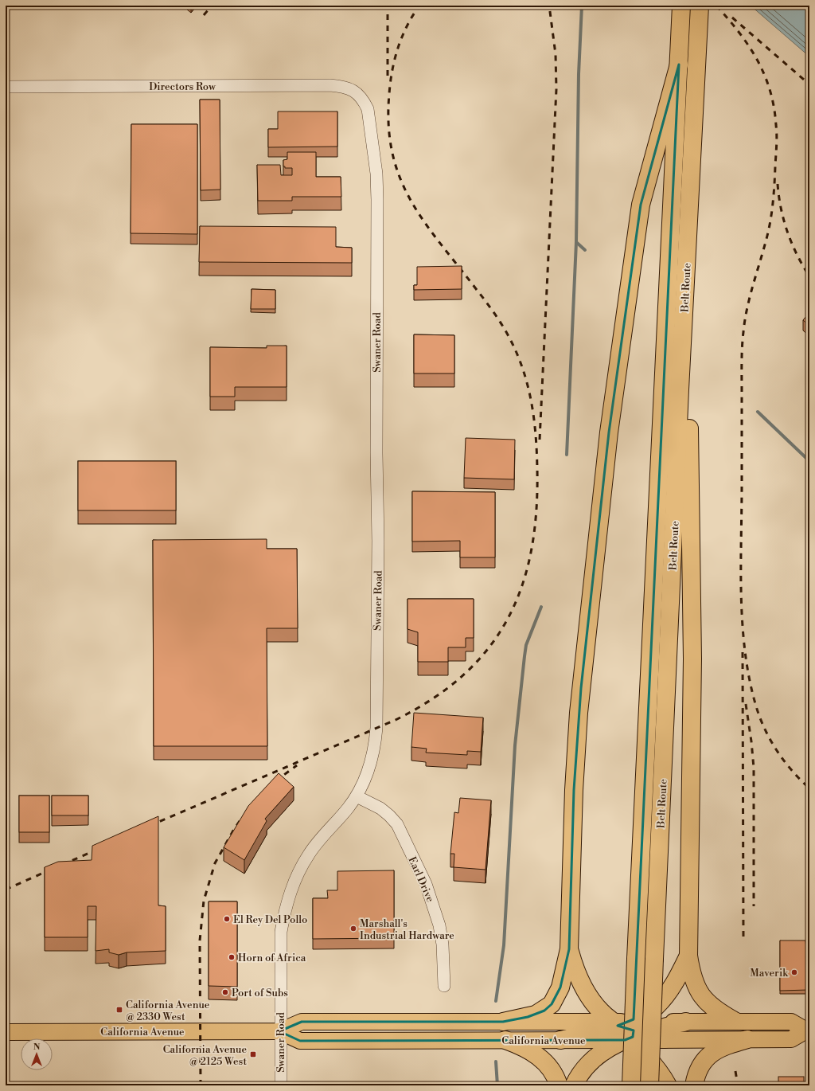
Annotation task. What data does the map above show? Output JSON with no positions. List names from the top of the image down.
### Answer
{
  "streets": {
    "highway": ["Belt Route"],
    "main road": ["California Avenue"],
    "street": ["Directors Row", "Swaner Road", "Earl Drive"]
  },
  "crossings": [
    ["Directors Row", "Swaner Road"],
    ["Swaner Road", "Earl Drive"],
    ["Swaner Road", "California Avenue"]
  ],
  "places": {
    "other": [
      "El Rey Del Pollo",
      "Marshall's Industrial Hardware",
      "Horn of Africa",
      "Maverik",
      "Port of Subs"
    ],
    "transit": ["California Avenue @ 2330 West", "California Avenue @ 2125 West"]
  },
  "north": "top"
}
